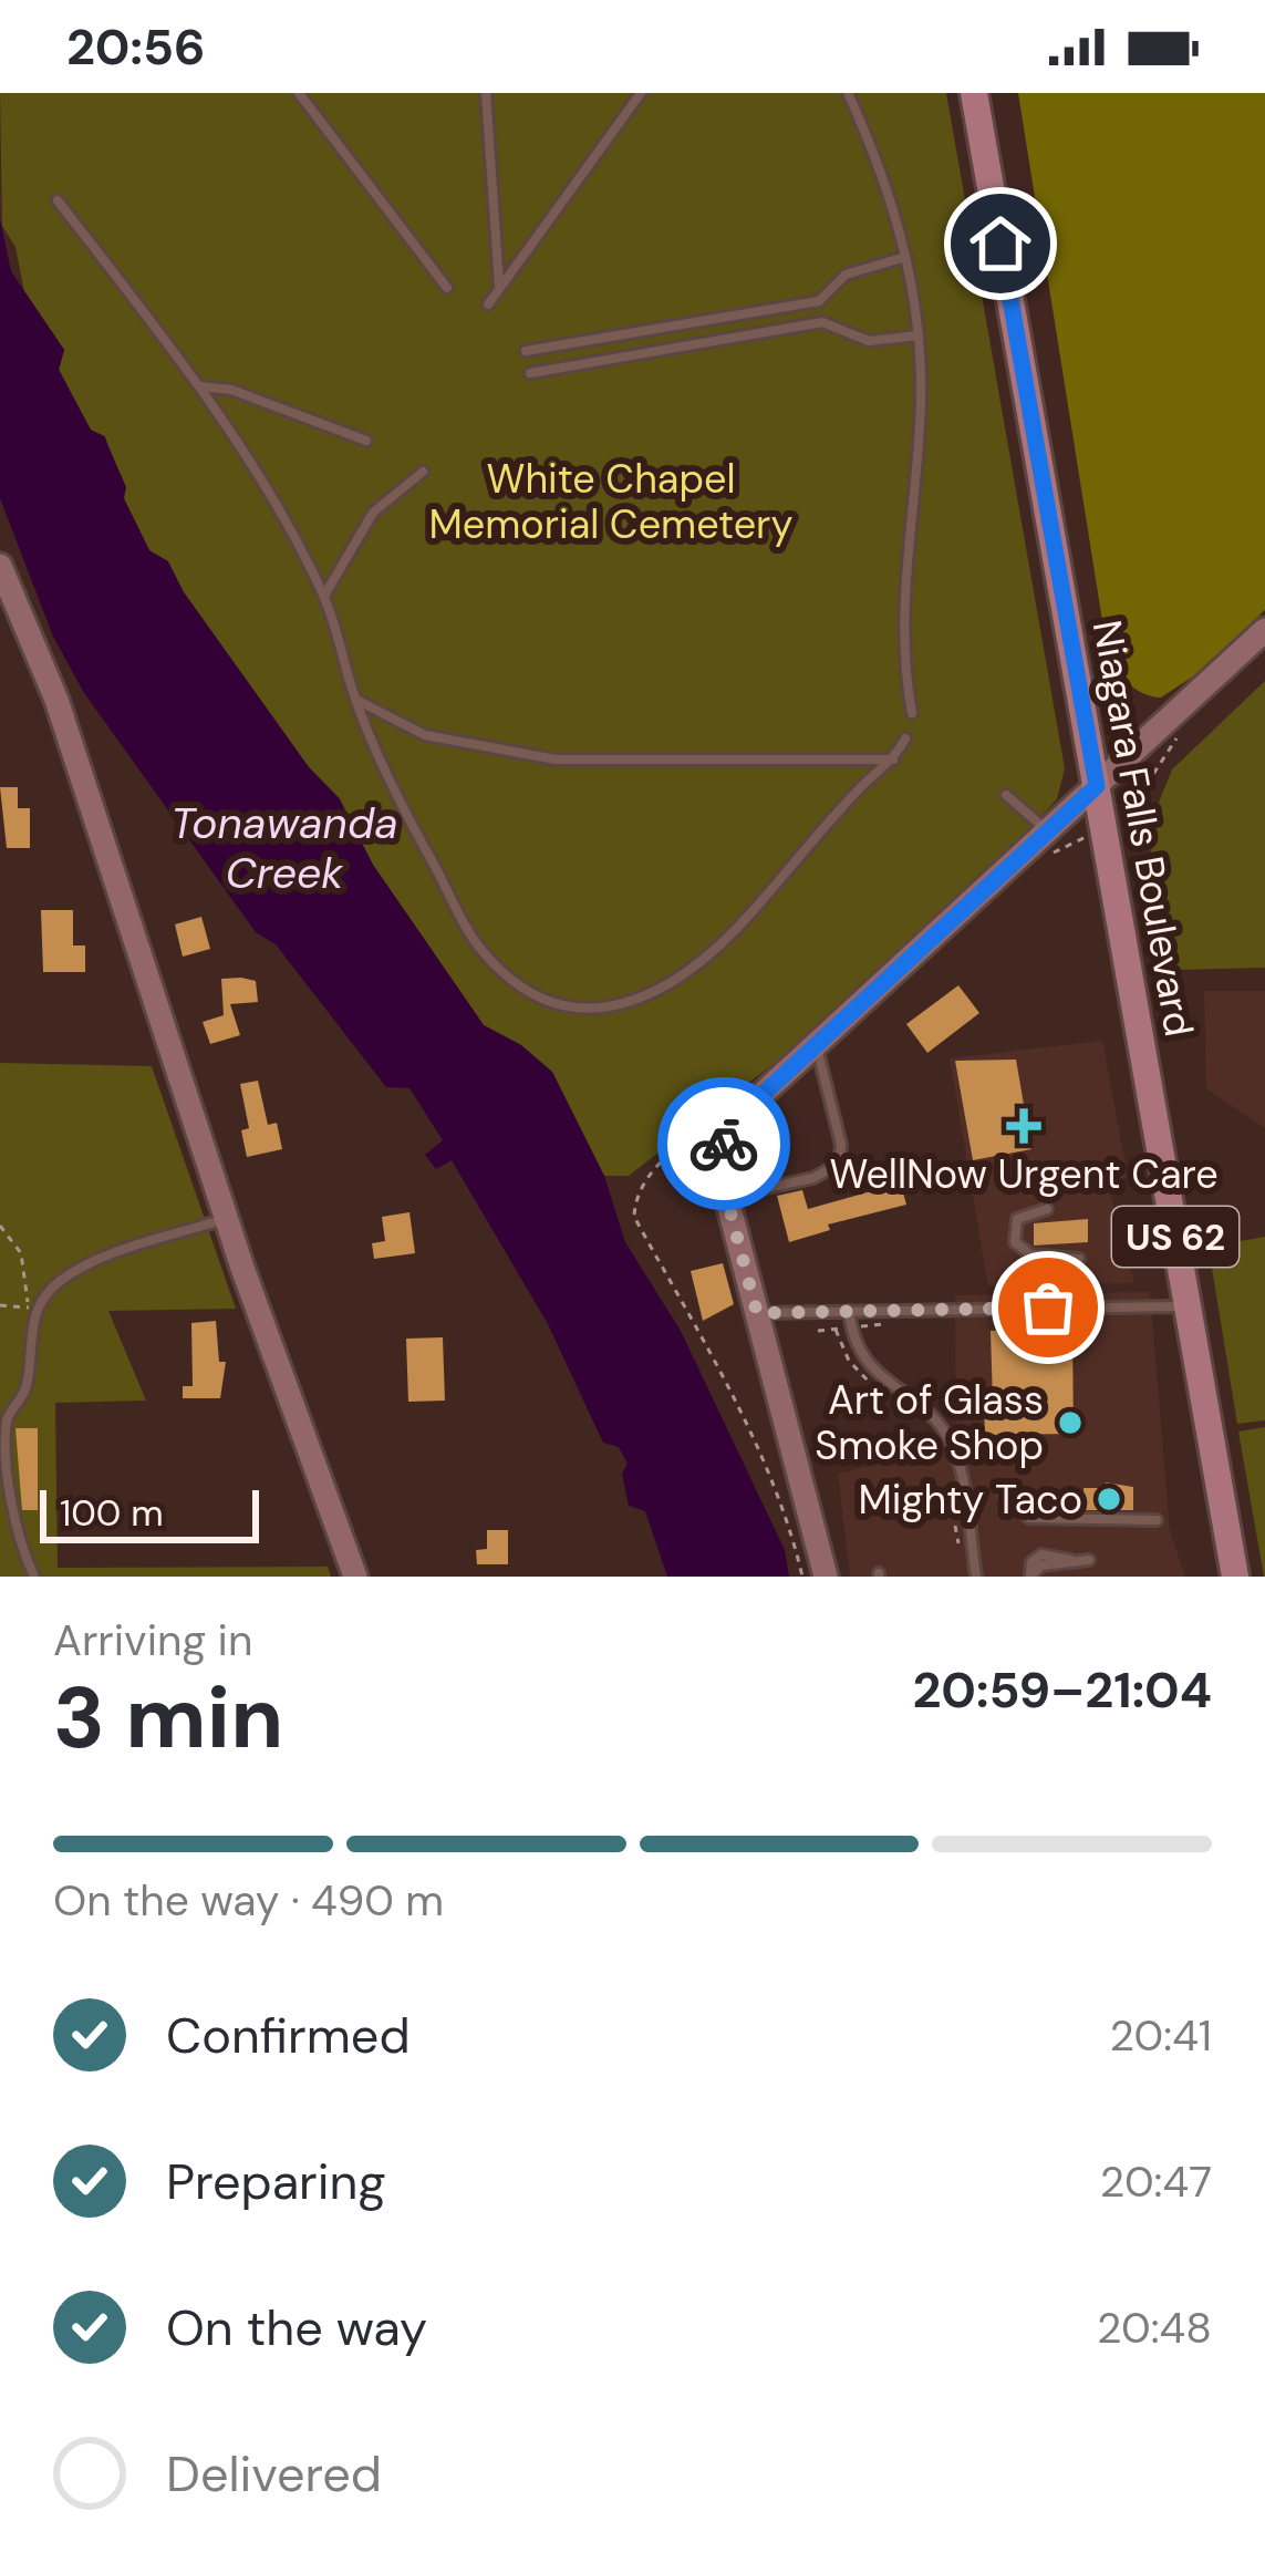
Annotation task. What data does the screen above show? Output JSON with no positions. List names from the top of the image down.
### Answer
{
  "streets": {
    "main road": ["Niagara Falls Boulevard", "US 62"]
  },
  "water": ["Tonawanda Creek"],
  "parks": ["White Chapel Memorial Cemetery"],
  "places": {
    "health": ["WellNow Urgent Care"],
    "other": ["Art of Glass Smoke Shop", "Mighty Taco"]
  },
  "scale_bar": "100 m",
  "page": {
    "status": "20:56",
    "scale": "100 m",
    "heading": ["3 min", "Arriving in", "20:59–21:04"],
    "bar": "On the way · 490 m",
    "list": [
      ["Confirmed", "20:41"],
      ["Preparing", "20:47"],
      ["On the way", "20:48"],
      "Delivered"
    ]
  }
}
